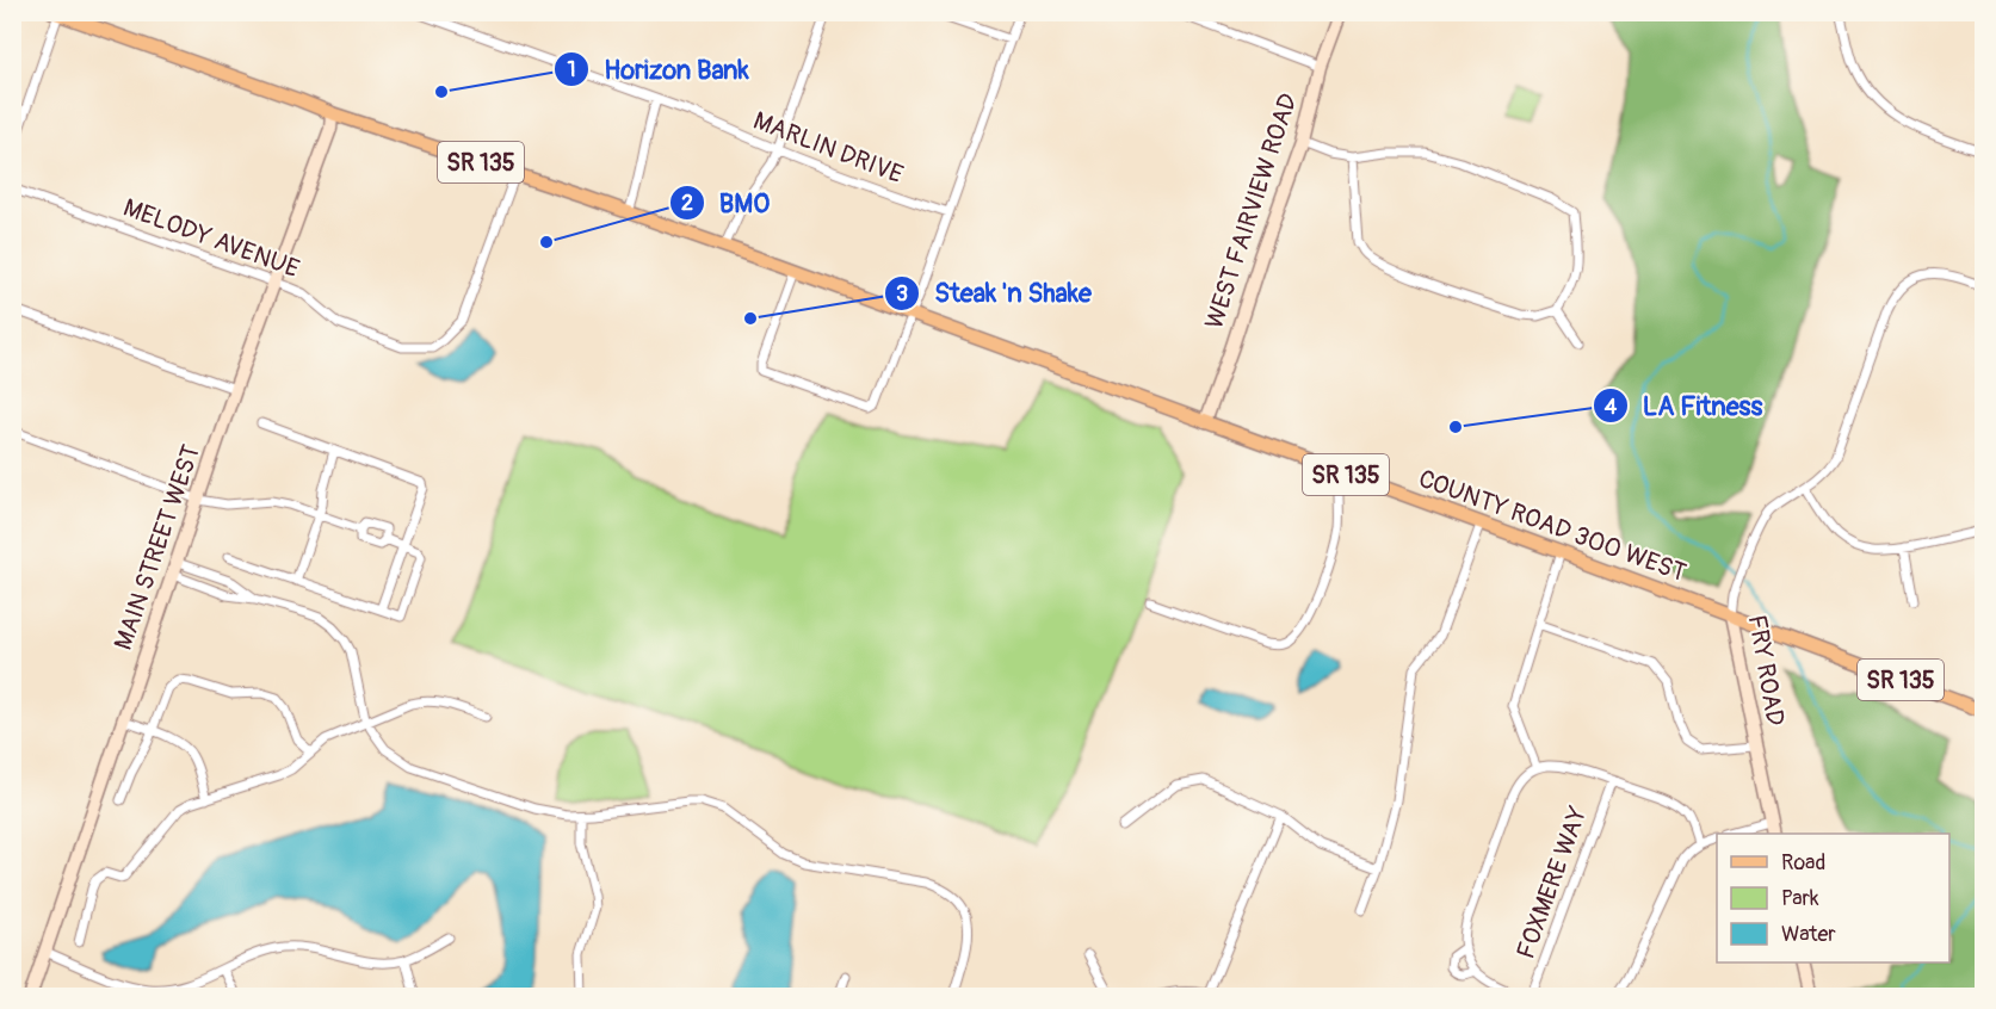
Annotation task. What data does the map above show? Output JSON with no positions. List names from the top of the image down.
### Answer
{
  "streets": {
    "main road": [
      "SR 135",
      "WEST FAIRVIEW ROAD",
      "COUNTY ROAD 300 WEST",
      "MAIN STREET WEST",
      "FRY ROAD"
    ],
    "street": ["MARLIN DRIVE", "MELODY AVENUE", "FOXMERE WAY"]
  },
  "crossings": [
    ["WEST FAIRVIEW ROAD", "COUNTY ROAD 300 WEST"],
    ["MELODY AVENUE", "COUNTY ROAD 300 WEST"],
    ["MELODY AVENUE", "MAIN STREET WEST"],
    ["COUNTY ROAD 300 WEST", "MAIN STREET WEST"],
    ["COUNTY ROAD 300 WEST", "FRY ROAD"]
  ],
  "places": [
    "Horizon Bank",
    "BMO",
    "Steak 'n Shake",
    "LA Fitness"
  ],
  "legend": ["Road", "Park", "Water"]
}
